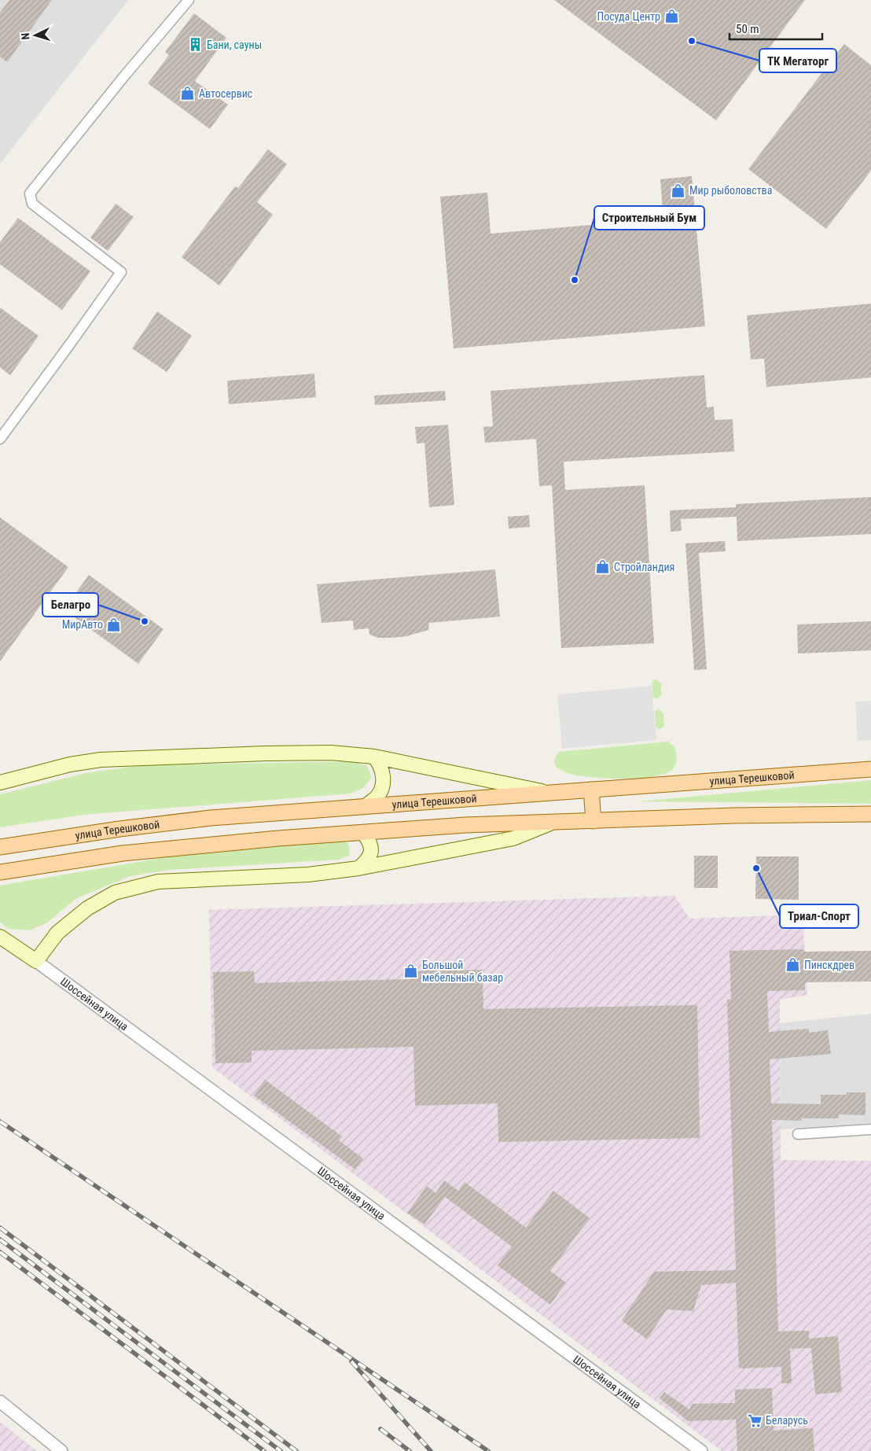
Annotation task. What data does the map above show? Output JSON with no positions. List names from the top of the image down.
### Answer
{
  "streets": {
    "main road": ["улица Терешковой", "Шоссейная улица"]
  },
  "places": {
    "shop": [
      "Посуда Центр",
      "Автосервис",
      "Мир рыболовства",
      "Стройландия",
      "МирАвто",
      "Пинскдрев",
      "Большой мебельный базар"
    ],
    "other": [
      "ТК Мегаторг",
      "Строительный Бум",
      "Белагро",
      "Триал-Спорт"
    ],
    "building": ["Бани, сауны"],
    "supermarket": ["Беларусь"]
  },
  "scale_bar": "50 m",
  "north": "left"
}
